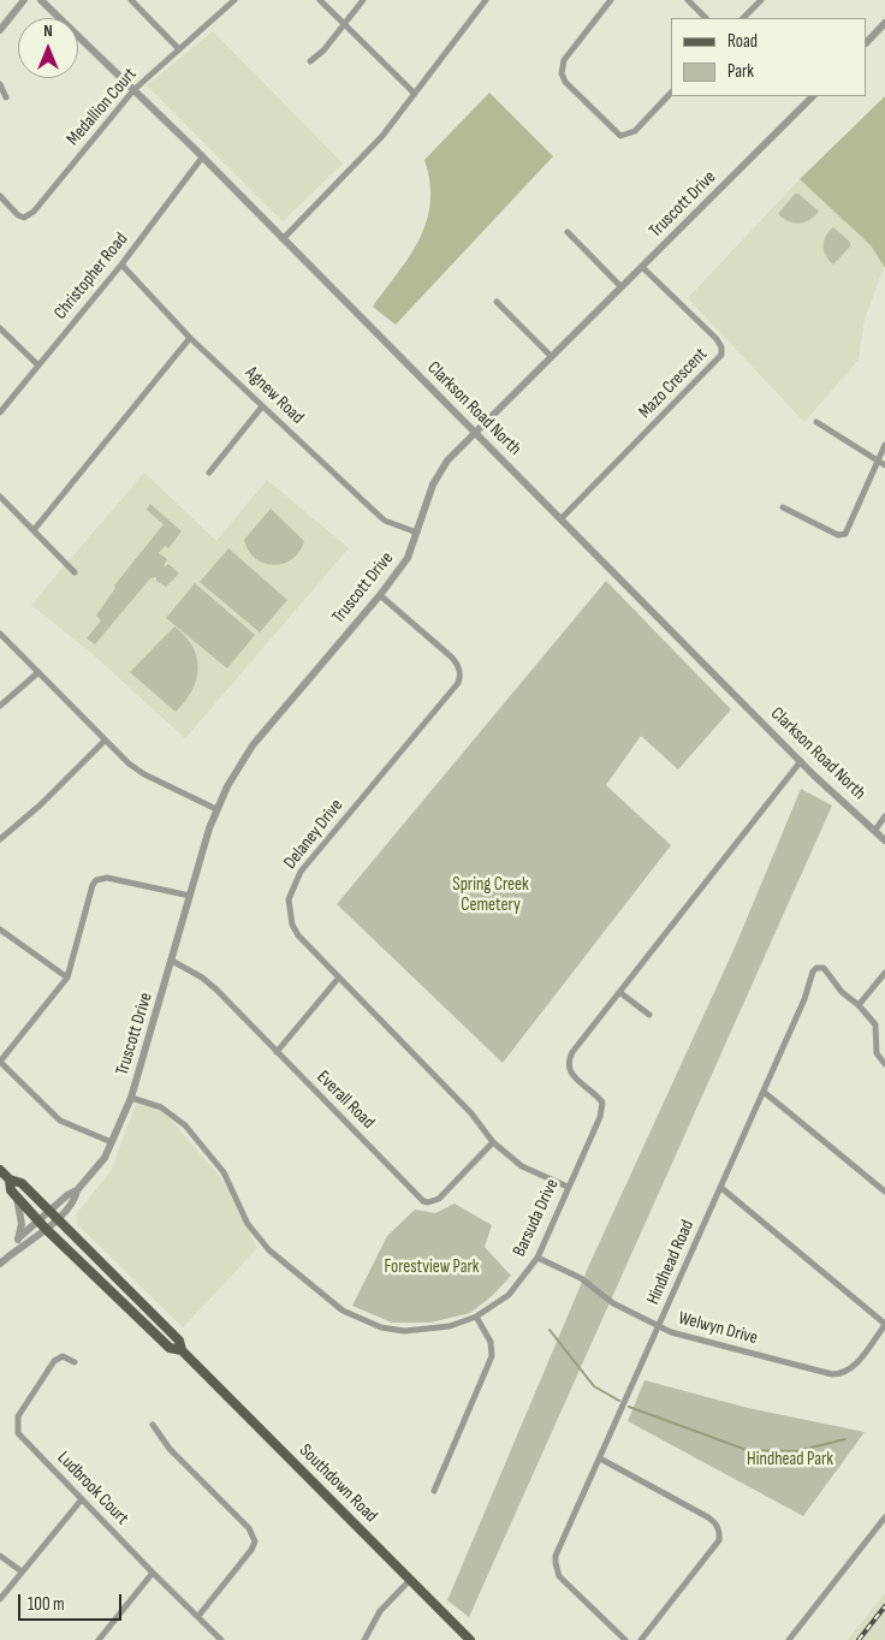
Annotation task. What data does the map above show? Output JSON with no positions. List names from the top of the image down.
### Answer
{
  "streets": {
    "main road": ["Southdown Road"],
    "street": [
      "Medallion Court",
      "Truscott Drive",
      "Christopher Road",
      "Mazo Crescent",
      "Agnew Road",
      "Clarkson Road North",
      "Delaney Drive",
      "Everall Road",
      "Barsuda Drive",
      "Hindhead Road",
      "Welwyn Drive",
      "Ludbrook Court"
    ]
  },
  "crossings": [
    ["Medallion Court", "Clarkson Road North"],
    ["Truscott Drive", "Mazo Crescent"],
    ["Truscott Drive", "Agnew Road"],
    ["Truscott Drive", "Clarkson Road North"],
    ["Truscott Drive", "Delaney Drive"],
    ["Truscott Drive", "Everall Road"],
    ["Truscott Drive", "Barsuda Drive"],
    ["Truscott Drive", "Southdown Road"],
    ["Christopher Road", "Agnew Road"],
    ["Christopher Road", "Clarkson Road North"],
    ["Mazo Crescent", "Clarkson Road North"],
    ["Clarkson Road North", "Barsuda Drive"],
    ["Delaney Drive", "Everall Road"],
    ["Delaney Drive", "Barsuda Drive"],
    ["Barsuda Drive", "Welwyn Drive"],
    ["Hindhead Road", "Welwyn Drive"]
  ],
  "parks": ["Spring Creek Cemetery", "Forestview Park", "Hindhead Park"],
  "legend": ["Road", "Park"],
  "scale_bar": "100 m",
  "north": "top"
}
